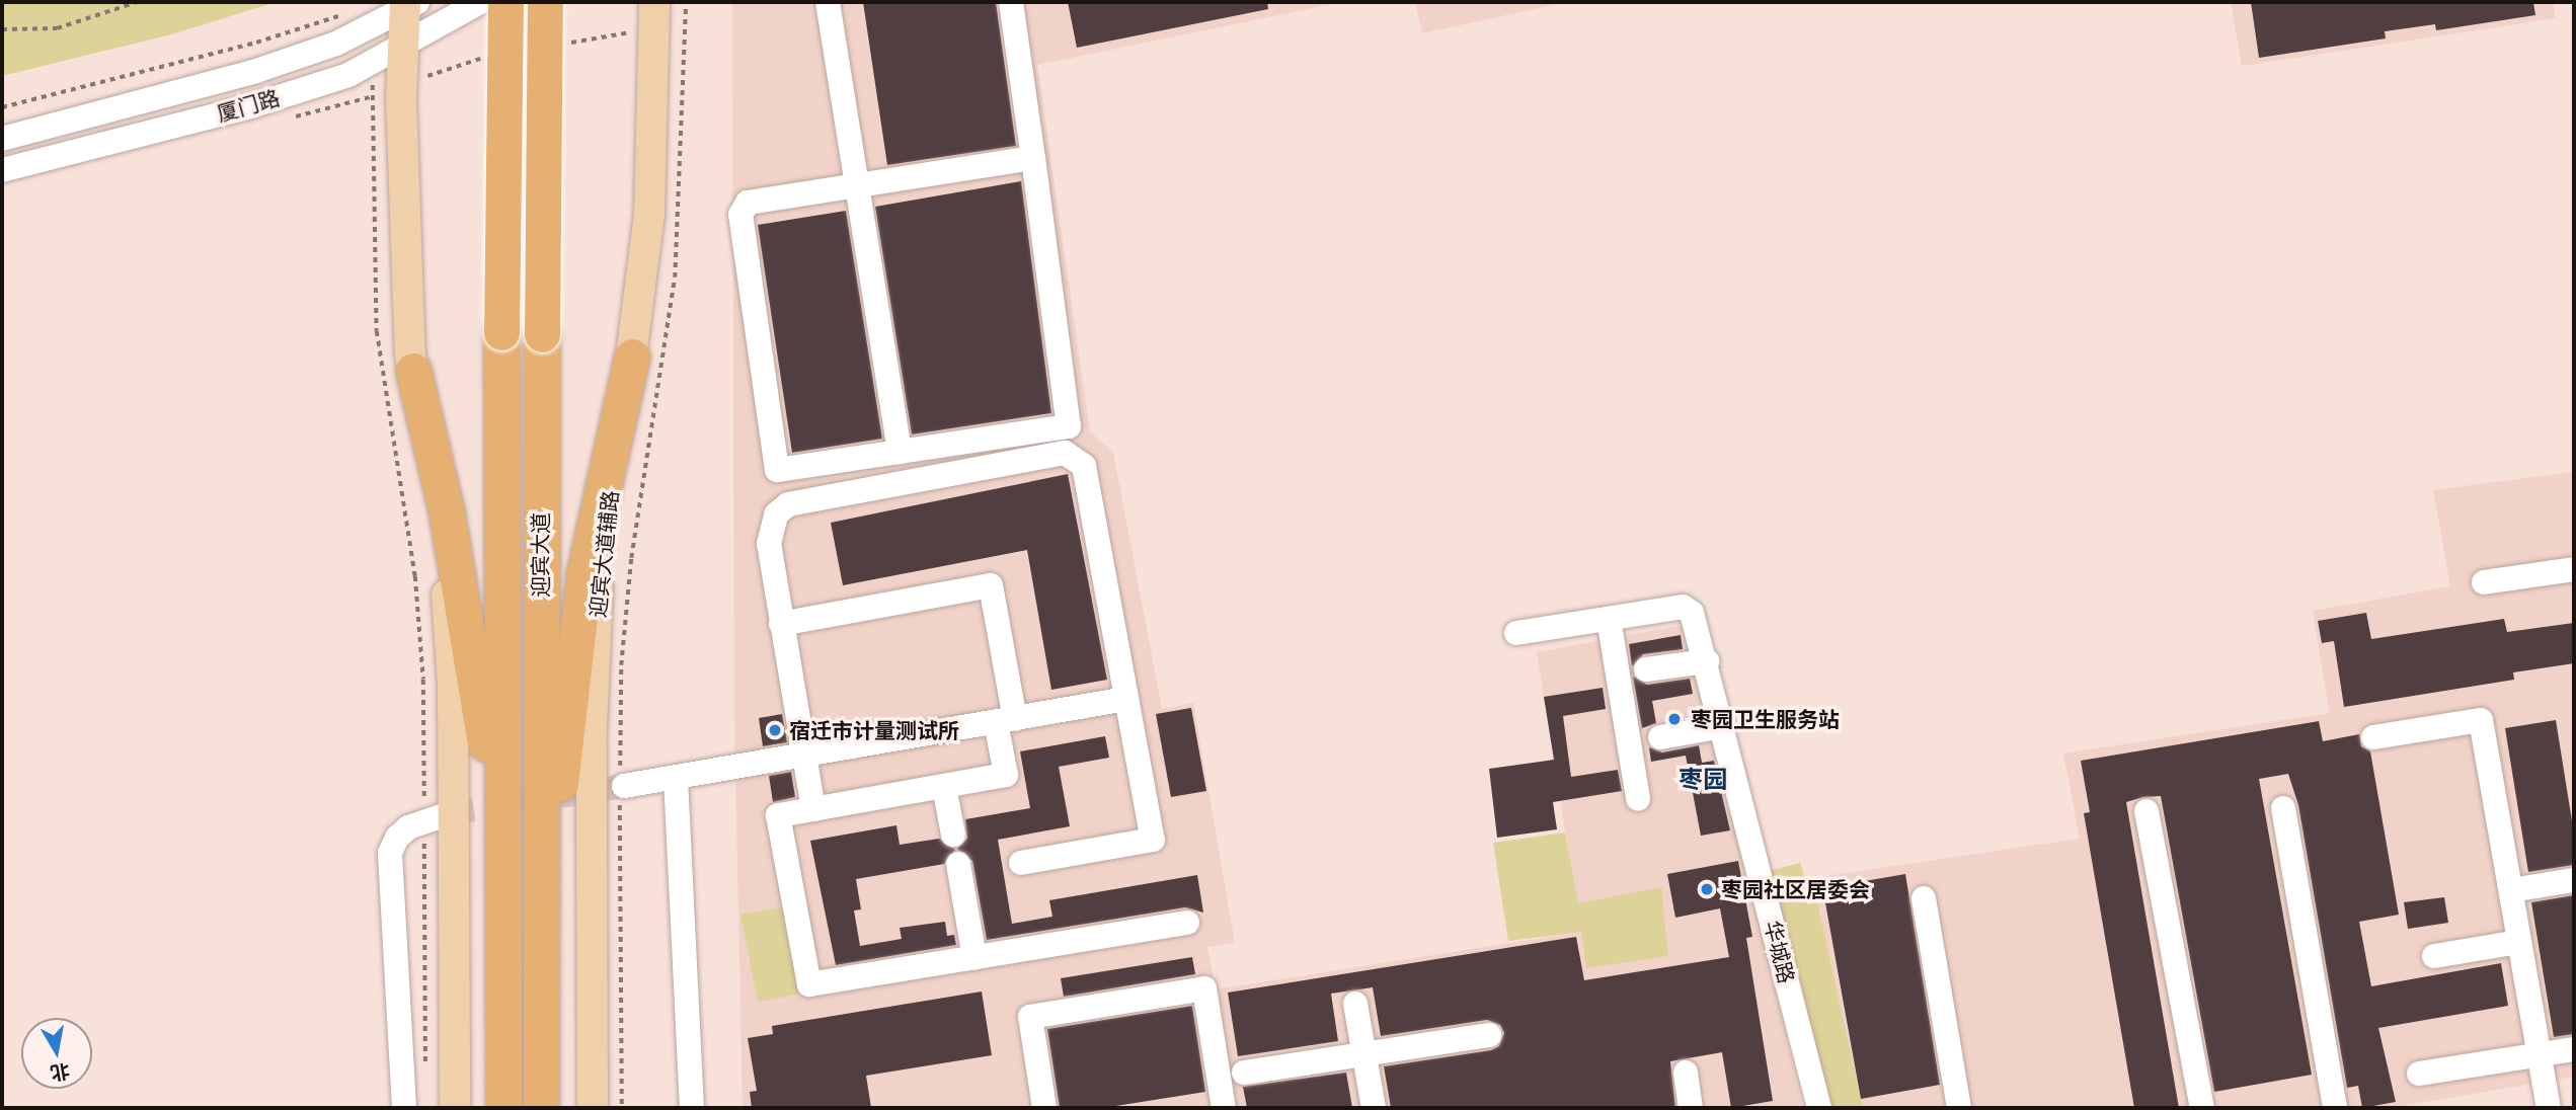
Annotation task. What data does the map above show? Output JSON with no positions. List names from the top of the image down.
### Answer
{
  "streets": {
    "highway": ["迎宾大道"],
    "main road": ["迎宾大道辅路"],
    "street": ["厦门路", "华城路"]
  },
  "districts": ["枣园"],
  "places": ["枣园卫生服务站", "宿迁市计量测试所", "枣园社区居委会"],
  "north": "bottom"
}
